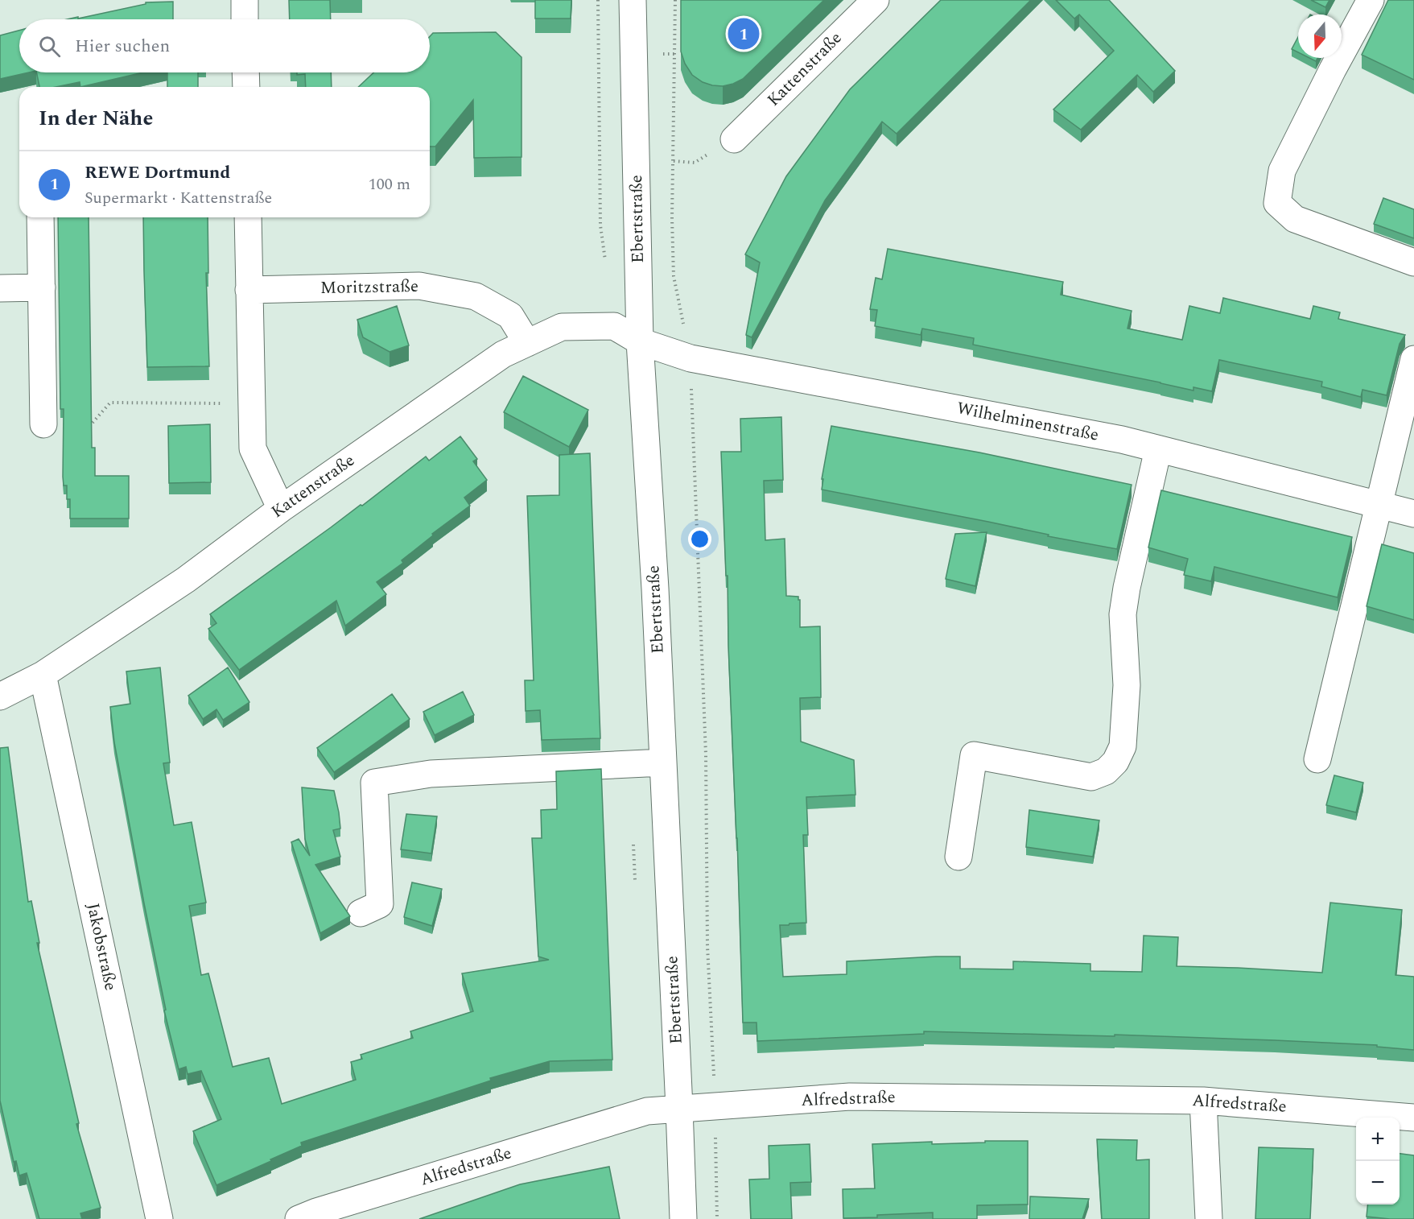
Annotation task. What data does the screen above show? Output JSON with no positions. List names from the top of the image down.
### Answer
{
  "streets": {
    "street": [
      "Kattenstraße",
      "Ebertstraße",
      "Moritzstraße",
      "Wilhelminenstraße",
      "Jakobstraße",
      "Alfredstraße"
    ]
  },
  "crossings": [
    ["Kattenstraße", "Ebertstraße"],
    ["Kattenstraße", "Moritzstraße"],
    ["Kattenstraße", "Wilhelminenstraße"],
    ["Kattenstraße", "Jakobstraße"],
    ["Ebertstraße", "Wilhelminenstraße"],
    ["Ebertstraße", "Alfredstraße"]
  ],
  "north": "bottom",
  "page": {
    "pins": "1",
    "search": "Hier suchen",
    "heading": "In der Nähe",
    "list": [
      {
        "mark": "1",
        "name": "REWE Dortmund",
        "note": "Supermarkt · Kattenstraße",
        "value": "100 m"
      }
    ],
    "map_buttons": ["+", "−"]
  }
}
